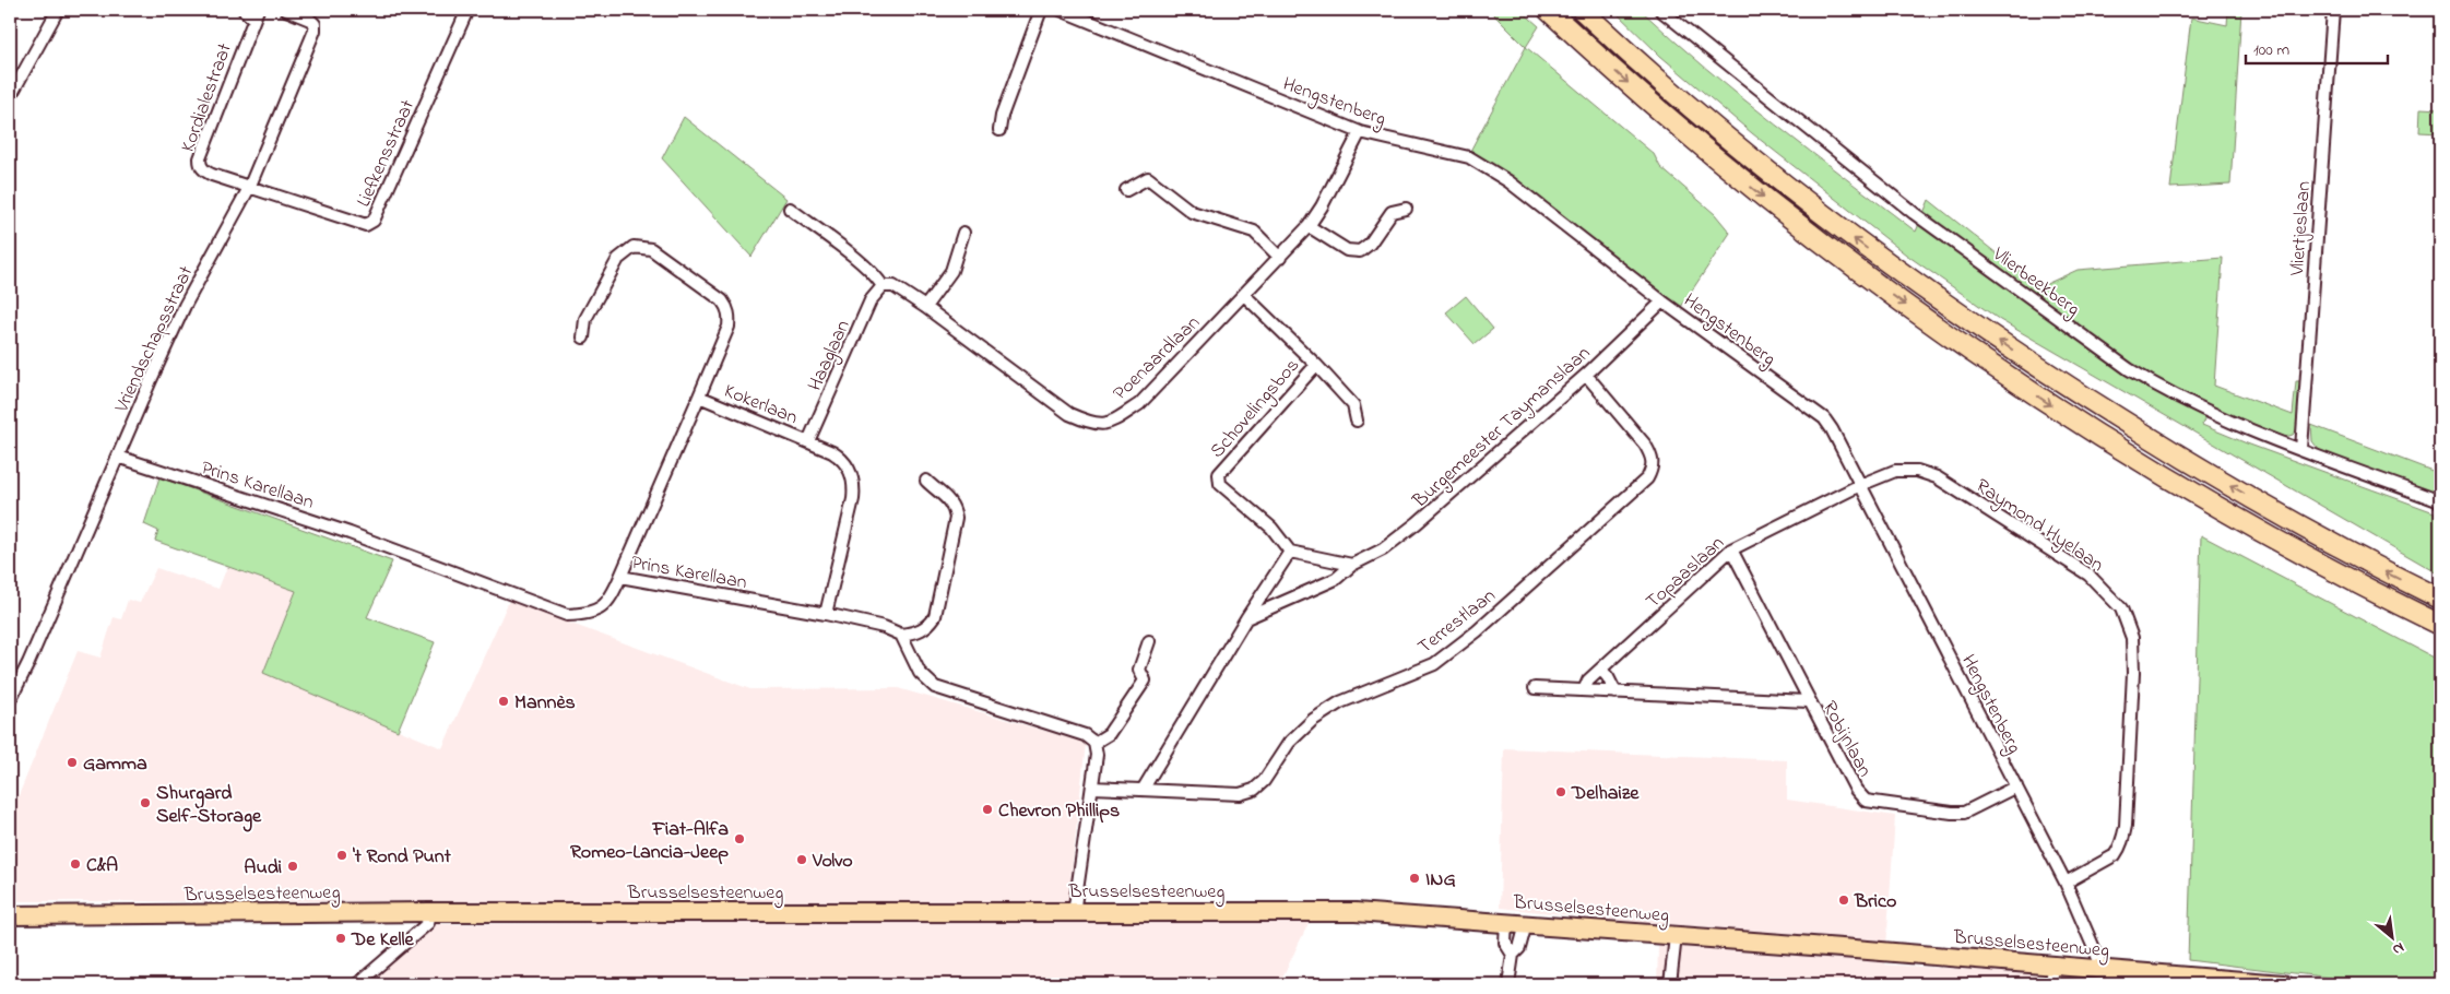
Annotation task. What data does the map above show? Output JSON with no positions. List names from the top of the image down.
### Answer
{
  "streets": {
    "main road": ["Brusselsesteenweg"],
    "street": [
      "Kordialestraat",
      "Hengstenberg",
      "Liefkensstraat",
      "Vliertjeslaan",
      "Vlierbeekberg",
      "Vriendschapsstraat",
      "Haaglaan",
      "Poenaardlaan",
      "Kokerlaan",
      "Schovelingsbos",
      "Burgemeester Taymanslaan",
      "Prins Karellaan",
      "Raymond Hyelaan",
      "Topaaslaan",
      "Terrestlaan",
      "Robijnlaan"
    ]
  },
  "crossings": [
    ["Kordialestraat", "Liefkensstraat"],
    ["Kordialestraat", "Vriendschapsstraat"],
    ["Hengstenberg", "Poenaardlaan"],
    ["Hengstenberg", "Burgemeester Taymanslaan"],
    ["Hengstenberg", "Raymond Hyelaan"],
    ["Hengstenberg", "Topaaslaan"],
    ["Hengstenberg", "Robijnlaan"],
    ["Hengstenberg", "Brusselsesteenweg"],
    ["Liefkensstraat", "Vriendschapsstraat"],
    ["Vliertjeslaan", "Vlierbeekberg"],
    ["Vriendschapsstraat", "Prins Karellaan"],
    ["Haaglaan", "Poenaardlaan"],
    ["Haaglaan", "Kokerlaan"],
    ["Poenaardlaan", "Schovelingsbos"],
    ["Kokerlaan", "Prins Karellaan"],
    ["Burgemeester Taymanslaan", "Terrestlaan"],
    ["Raymond Hyelaan", "Topaaslaan"],
    ["Topaaslaan", "Robijnlaan"]
  ],
  "places": [
    "Mannès",
    "Gamma",
    "Delhaize",
    "Shurgard Self-Storage",
    "Chevron Phillips",
    "Fiat-Alfa Romeo-Lancia-Jeep",
    "'t Rond Punt",
    "Volvo",
    "C&A",
    "Audi",
    "ING",
    "Brico",
    "De Kelle"
  ],
  "scale_bar": "100 m",
  "north": "bottom right"
}
